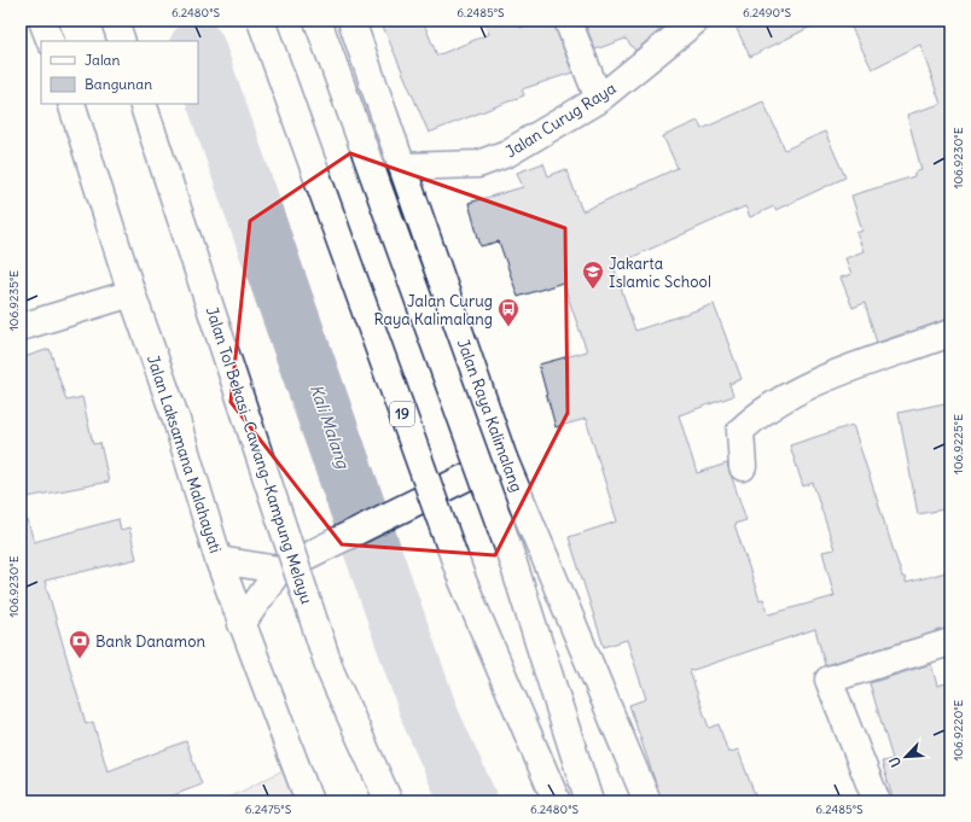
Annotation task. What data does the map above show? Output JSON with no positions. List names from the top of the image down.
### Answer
{
  "streets": {
    "main road": [
      "Jalan Curug Raya",
      "19",
      "Jalan Raya Kalimalang",
      "Jalan Laksamana Malahayati",
      "Jalan Tol Bekasi–Cawang–Kampung Melayu"
    ]
  },
  "crossings": [
    ["Jalan Curug Raya", "Jalan Raya Kalimalang"]
  ],
  "water": ["Kali Malang"],
  "places": {
    "school or university": ["Jakarta Islamic School"],
    "bus stop": ["Jalan Curug Raya Kalimalang"],
    "bank": ["Bank Danamon"]
  },
  "legend": ["Jalan", "Bangunan"],
  "north": "bottom left",
  "coordinates": [
    "6.2480°S",
    "6.2485°S",
    "6.2490°S",
    "106.9230°E",
    "106.9235°E",
    "106.9225°E",
    "106.9220°E",
    "6.2475°S"
  ]
}
